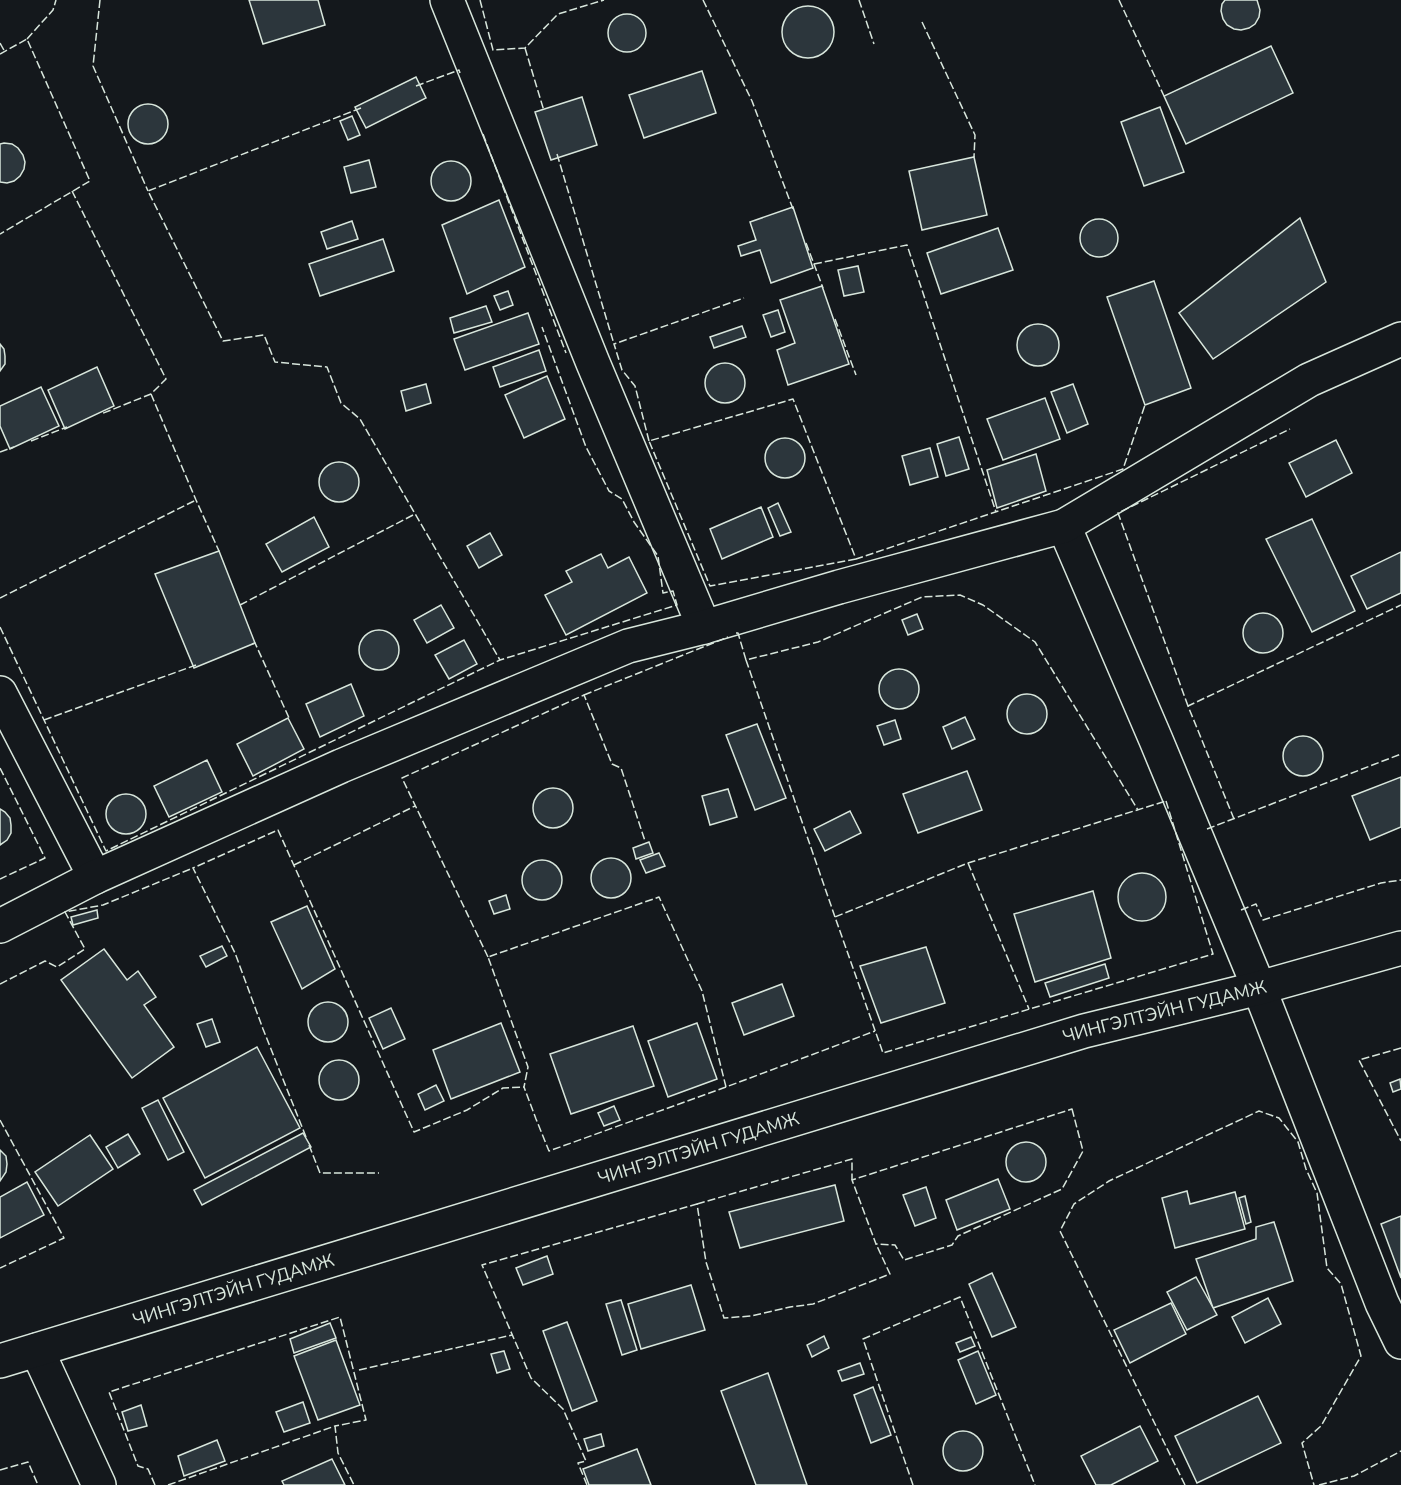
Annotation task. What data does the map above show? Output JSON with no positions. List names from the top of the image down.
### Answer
{
  "streets": {
    "street": ["ЧИНГЭЛТЭЙН ГУДАМЖ"]
  }
}
